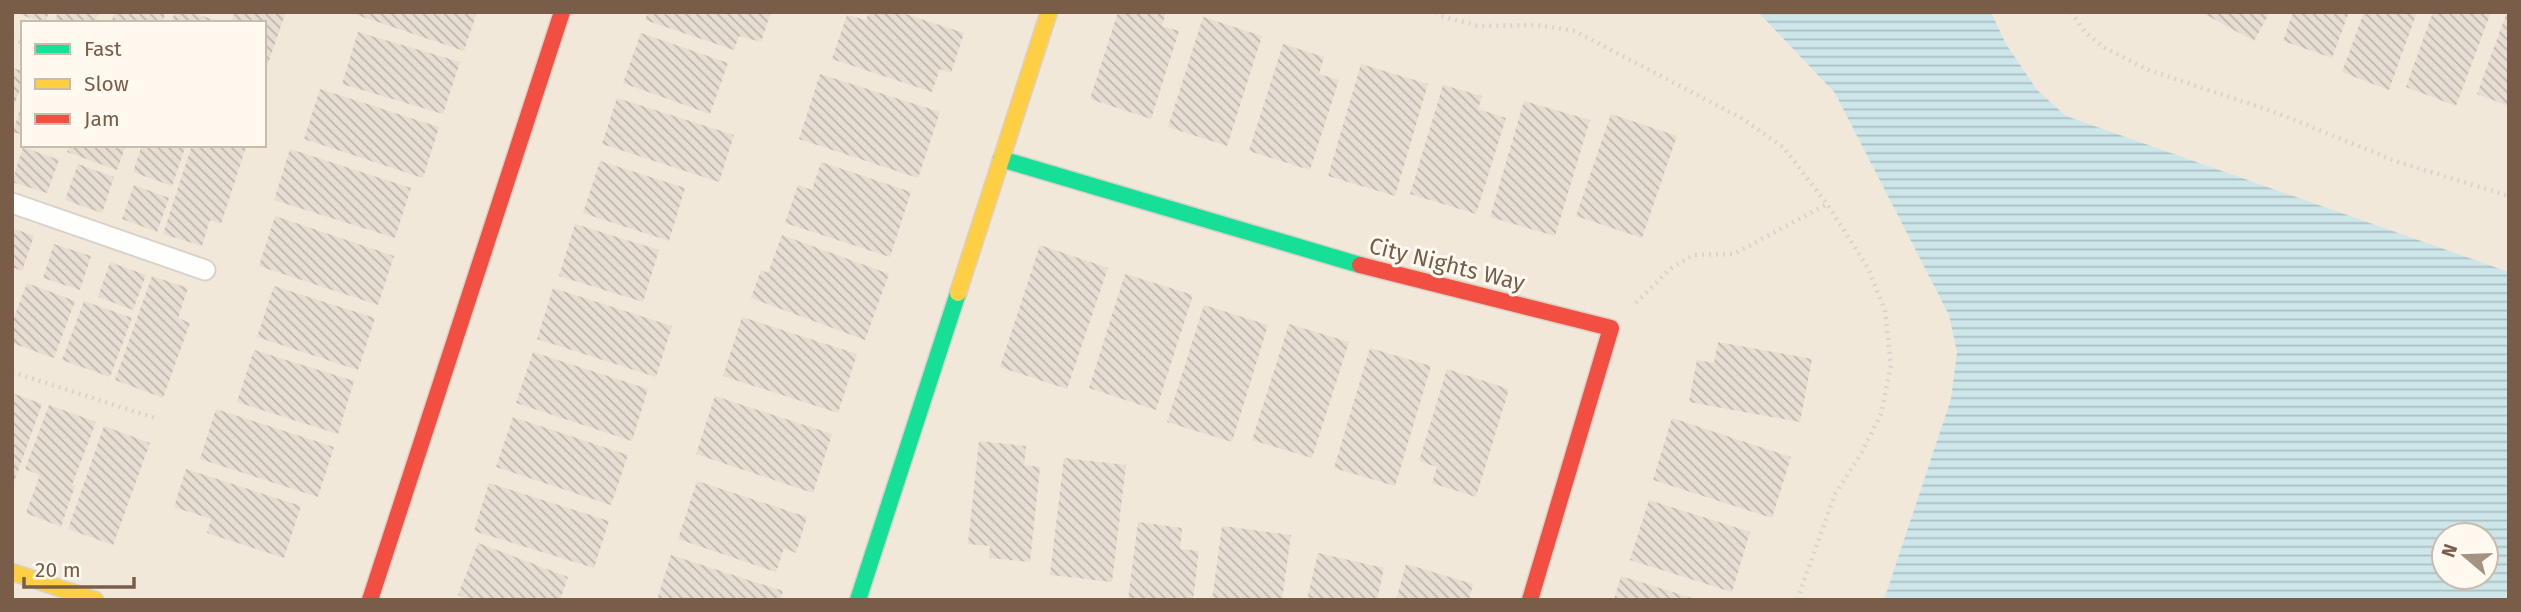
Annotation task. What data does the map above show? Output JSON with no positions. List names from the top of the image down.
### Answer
{
  "streets": {
    "street": ["City Nights Way"]
  },
  "legend": ["Fast", "Slow", "Jam"],
  "scale_bar": "20 m",
  "north": "left"
}
